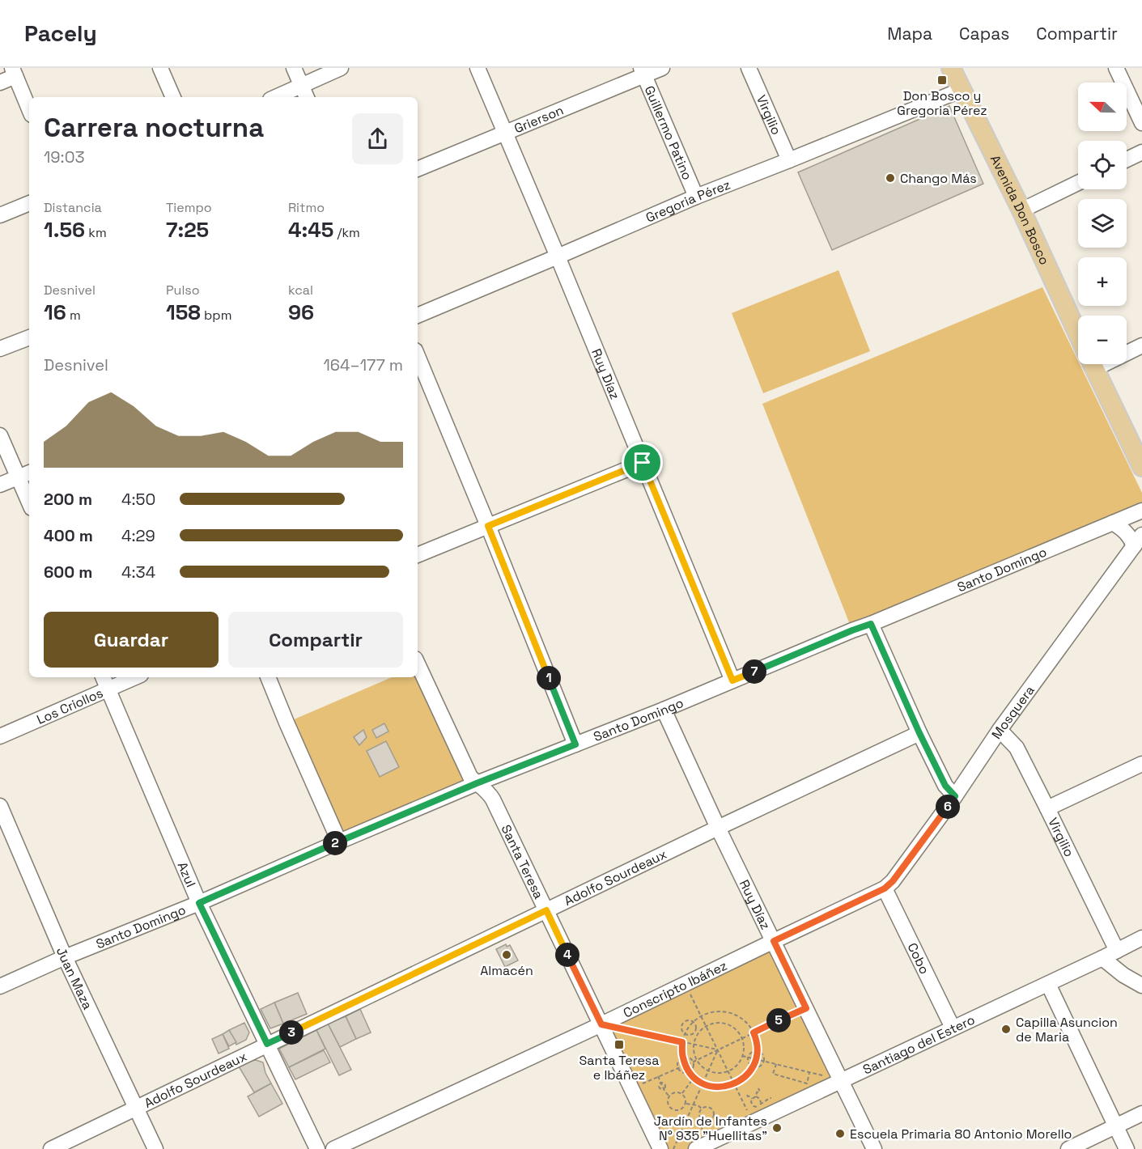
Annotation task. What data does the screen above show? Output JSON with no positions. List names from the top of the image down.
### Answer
{
  "streets": {
    "main road": ["Avenida Don Bosco"],
    "street": [
      "Virgilio",
      "Grierson",
      "Guillermo Patino",
      "Gregoria Pérez",
      "Ruy Díaz",
      "Santo Domingo",
      "Los Criollos",
      "Mosquera",
      "Santa Teresa",
      "Azul",
      "Adolfo Sourdeaux",
      "Cobo",
      "Juan Maza",
      "Conscripto Ibáñez",
      "Santiago del Estero"
    ]
  },
  "crossings": [
    ["Virgilio", "Gregoria Pérez"],
    ["Virgilio", "Mosquera"],
    ["Virgilio", "Santiago del Estero"],
    ["Grierson", "Guillermo Patino"],
    ["Grierson", "Ruy Díaz"],
    ["Guillermo Patino", "Gregoria Pérez"],
    ["Gregoria Pérez", "Avenida Don Bosco"],
    ["Gregoria Pérez", "Ruy Díaz"],
    ["Ruy Díaz", "Santo Domingo"],
    ["Ruy Díaz", "Adolfo Sourdeaux"],
    ["Ruy Díaz", "Conscripto Ibáñez"],
    ["Ruy Díaz", "Santiago del Estero"],
    ["Santo Domingo", "Santa Teresa"],
    ["Santo Domingo", "Azul"],
    ["Santo Domingo", "Juan Maza"],
    ["Los Criollos", "Azul"],
    ["Mosquera", "Cobo"],
    ["Mosquera", "Conscripto Ibáñez"],
    ["Santa Teresa", "Adolfo Sourdeaux"],
    ["Santa Teresa", "Conscripto Ibáñez"],
    ["Azul", "Adolfo Sourdeaux"],
    ["Adolfo Sourdeaux", "Juan Maza"],
    ["Cobo", "Conscripto Ibáñez"],
    ["Cobo", "Santiago del Estero"]
  ],
  "places": {
    "transit": ["Don Bosco y Gregoria Pérez", "Santa Teresa e Ibáñez"],
    "other": [
      "Chango Más",
      "Almacén",
      "Capilla Asuncion de Maria",
      "Jardín de Infantes N° 935 \"Huellitas\"",
      "Escuela Primaria 80 Antonio Morello"
    ]
  },
  "north": "left",
  "page": {
    "header": "Pacely",
    "nav": ["Mapa", "Capas", "Compartir"],
    "map_buttons": ["+", "−"],
    "heading": ["Carrera nocturna", "19:03"],
    "stats": [
      ["Distancia", "1.56 km"],
      ["Tiempo", "7:25"],
      ["Ritmo", "4:45 /km"],
      ["Desnivel", "16 m"],
      ["Pulso", "158 bpm"],
      ["kcal", "96"]
    ],
    "chart": ["Desnivel", "164–177 m"],
    "list": [
      {
        "name": "200 m",
        "note": "4:50"
      },
      {
        "name": "400 m",
        "note": "4:29"
      },
      {
        "name": "600 m",
        "note": "4:34"
      }
    ],
    "buttons": ["Guardar", "Compartir"],
    "pins": [
      "7",
      "1",
      "6",
      "2",
      "4",
      "5",
      "3"
    ]
  }
}
